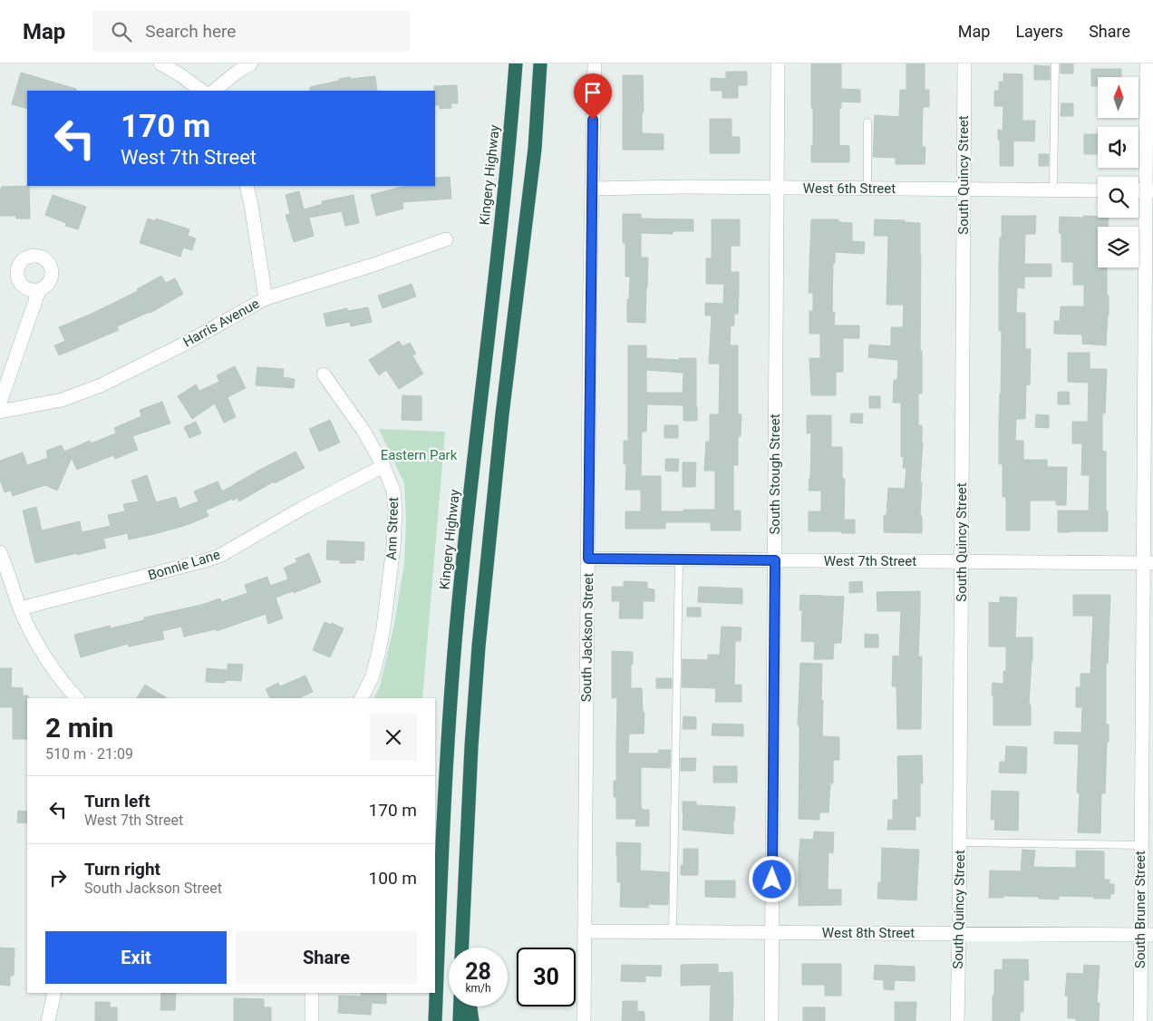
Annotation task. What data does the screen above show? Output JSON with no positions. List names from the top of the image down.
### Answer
{
  "streets": {
    "highway": ["Kingery Highway"],
    "street": [
      "South Quincy Street",
      "West 6th Street",
      "Harris Avenue",
      "South Stough Street",
      "Ann Street",
      "West 7th Street",
      "Bonnie Lane",
      "South Jackson Street",
      "South Bruner Street",
      "West 8th Street"
    ]
  },
  "crossings": [
    ["South Quincy Street", "West 6th Street"],
    ["South Quincy Street", "West 7th Street"],
    ["South Quincy Street", "West 8th Street"],
    ["West 6th Street", "South Stough Street"],
    ["West 6th Street", "South Jackson Street"],
    ["South Stough Street", "West 7th Street"],
    ["South Stough Street", "West 8th Street"],
    ["Ann Street", "Bonnie Lane"],
    ["West 7th Street", "South Jackson Street"],
    ["West 7th Street", "South Bruner Street"],
    ["South Jackson Street", "West 8th Street"],
    ["South Bruner Street", "West 8th Street"]
  ],
  "parks": ["Eastern Park"],
  "north": "top",
  "page": {
    "header": "Map",
    "search": "Search here",
    "nav": ["Map", "Layers", "Share"],
    "turn": ["170 m", "West 7th Street"],
    "heading": ["2 min", "510 m · 21:09"],
    "list": [
      {
        "name": "Turn left",
        "note": "West 7th Street",
        "value": "170 m"
      },
      {
        "name": "Turn right",
        "note": "South Jackson Street",
        "value": "100 m"
      }
    ],
    "buttons": ["Exit", "Share"],
    "speed": "28 km/h",
    "limit": "30"
  }
}
